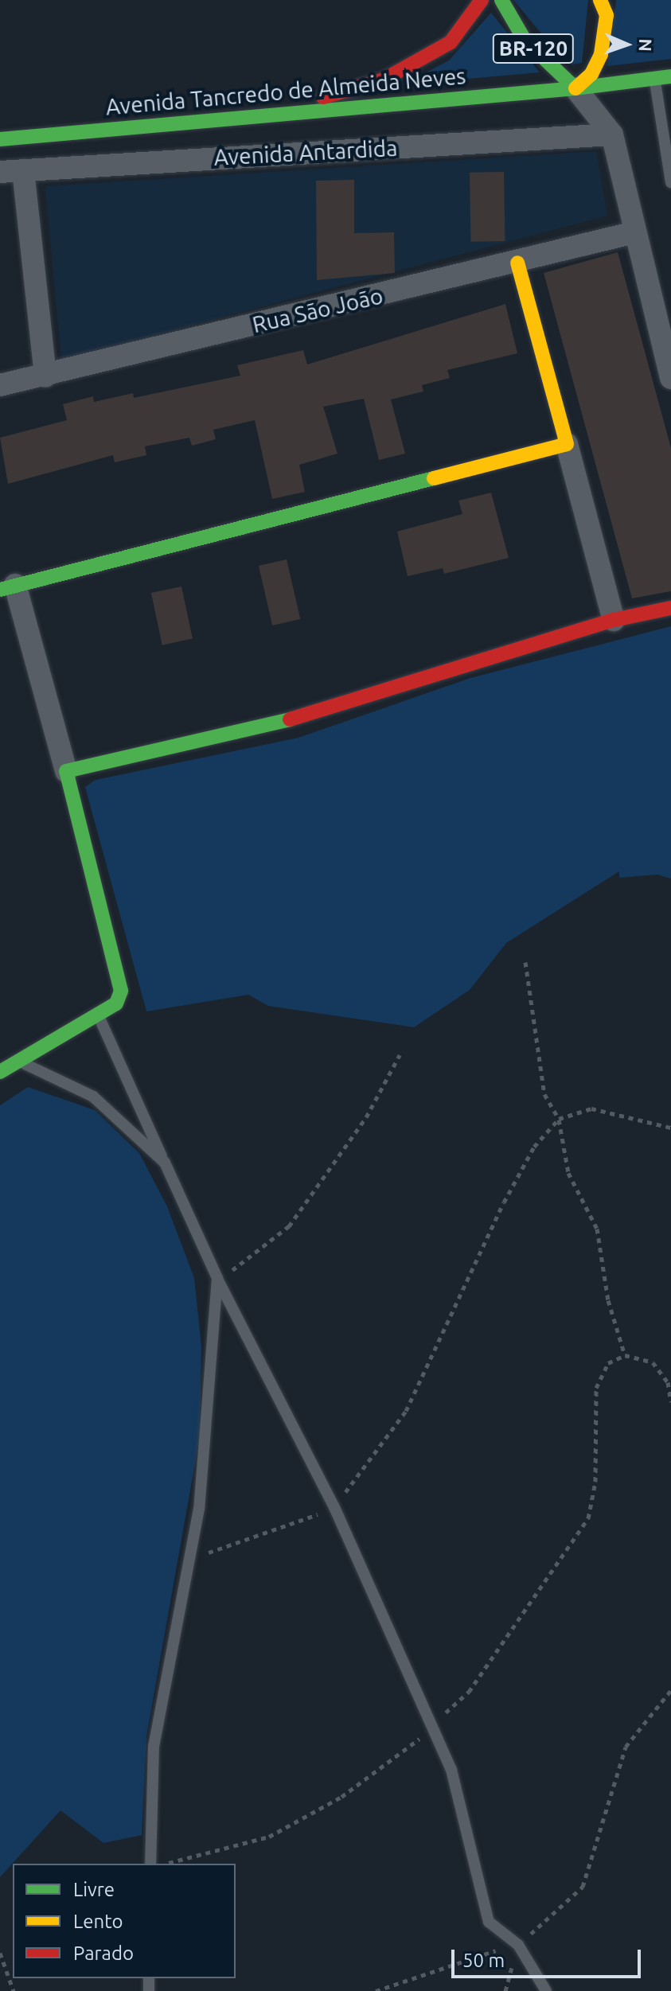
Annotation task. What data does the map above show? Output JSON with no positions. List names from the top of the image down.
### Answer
{
  "streets": {
    "street": [
      "BR-120",
      "Avenida Tancredo de Almeida Neves",
      "Avenida Antardida",
      "Rua São João"
    ]
  },
  "crossings": [
    ["BR-120", "Avenida Tancredo de Almeida Neves"]
  ],
  "legend": ["Livre", "Lento", "Parado"],
  "scale_bar": "50 m",
  "north": "right"
}
